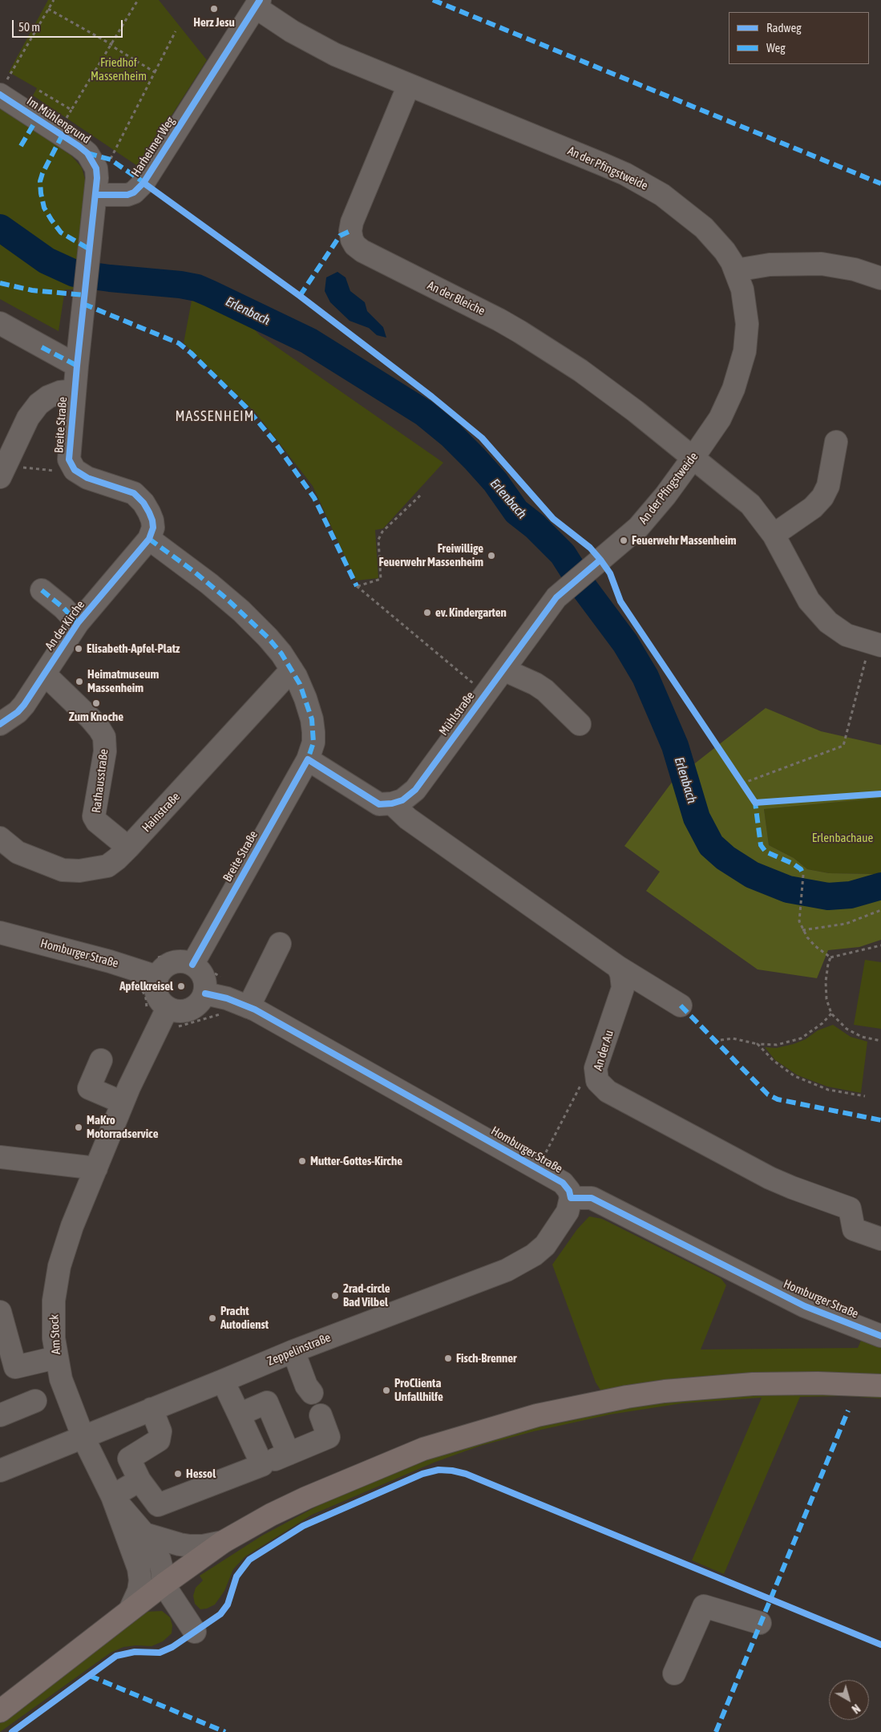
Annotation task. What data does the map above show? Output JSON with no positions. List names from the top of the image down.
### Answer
{
  "streets": {
    "street": [
      "Im Mühlengrund",
      "Harheimer Weg",
      "An der Pfingstweide",
      "An der Bleiche",
      "Breite Straße",
      "An der Kirche",
      "Mühlstraße",
      "Rathausstraße",
      "Hainstraße",
      "Homburger Straße",
      "An der Au",
      "Am Stock",
      "Zeppelinstraße"
    ]
  },
  "crossings": [
    ["Im Mühlengrund", "Harheimer Weg"],
    ["Im Mühlengrund", "Breite Straße"],
    ["Harheimer Weg", "An der Pfingstweide"],
    ["Harheimer Weg", "Breite Straße"],
    ["An der Pfingstweide", "An der Bleiche"],
    ["An der Pfingstweide", "Mühlstraße"],
    ["Breite Straße", "An der Kirche"],
    ["Breite Straße", "Hainstraße"],
    ["Breite Straße", "Homburger Straße"],
    ["Breite Straße", "Am Stock"],
    ["An der Kirche", "Rathausstraße"],
    ["Rathausstraße", "Hainstraße"],
    ["Homburger Straße", "Am Stock"],
    ["Homburger Straße", "Zeppelinstraße"],
    ["Am Stock", "Zeppelinstraße"]
  ],
  "districts": ["MASSENHEIM"],
  "water": ["Erlenbach"],
  "parks": ["Friedhof Massenheim", "Erlenbachaue"],
  "places": [
    "Herz Jesu",
    "Feuerwehr Massenheim",
    "Freiwillige Feuerwehr Massenheim",
    "ev. Kindergarten",
    "Elisabeth-Apfel-Platz",
    "Heimatmuseum Massenheim",
    "Zum Knoche",
    "Apfelkreisel",
    "MaKro Motorradservice",
    "Mutter-Gottes-Kirche",
    "2rad-circle Bad Vilbel",
    "Pracht Autodienst",
    "Fisch-Brenner",
    "ProClienta Unfallhilfe",
    "Hessol"
  ],
  "legend": ["Radweg", "Weg"],
  "scale_bar": "50 m",
  "north": "bottom right"
}
